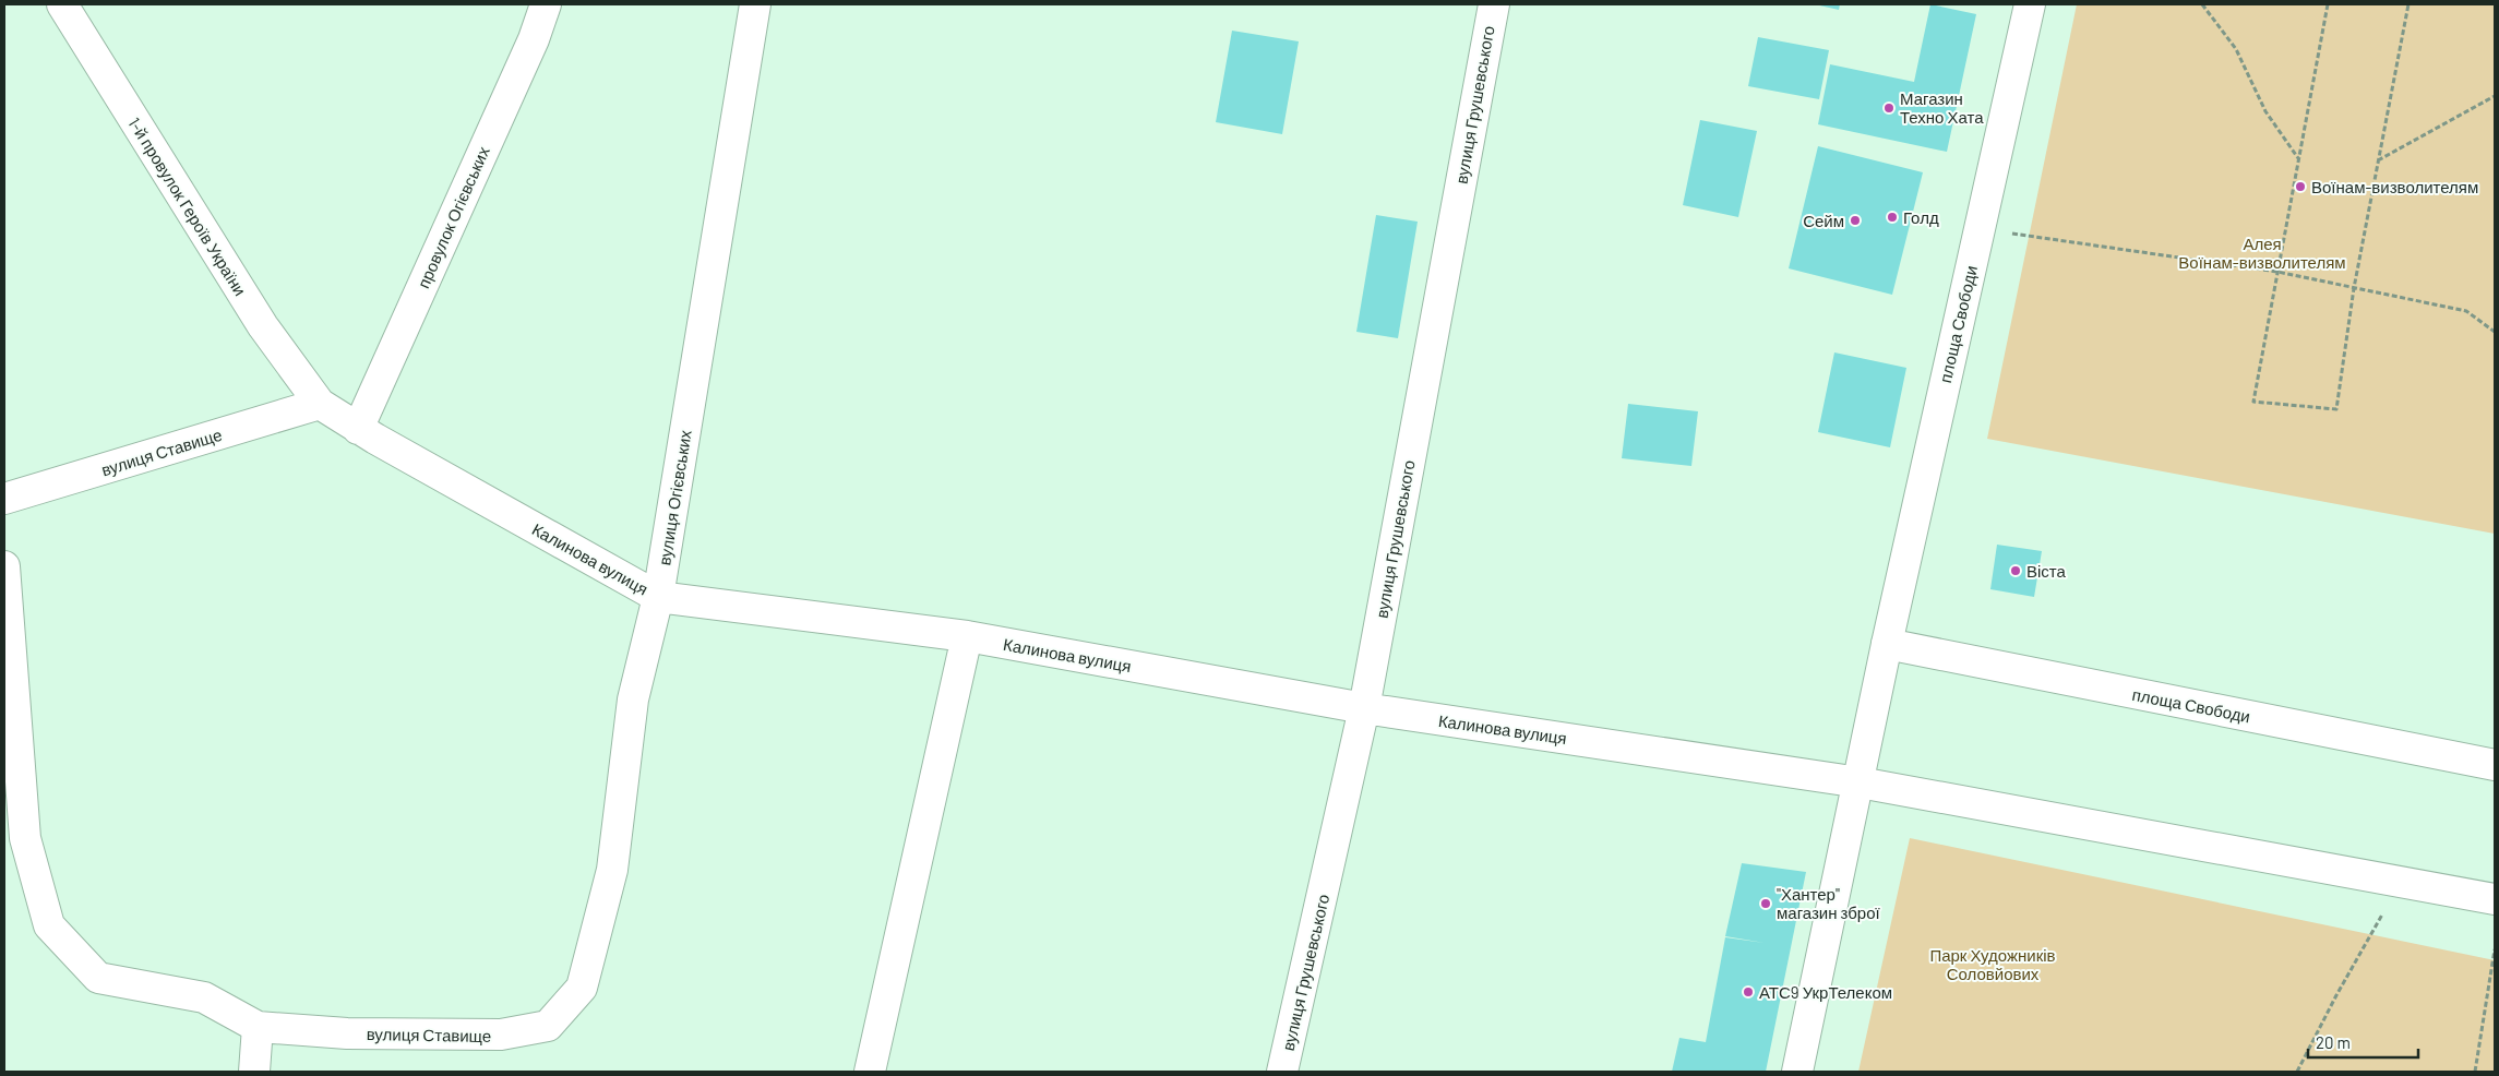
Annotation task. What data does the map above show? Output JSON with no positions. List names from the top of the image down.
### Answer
{
  "streets": {
    "street": [
      "вулиця Грушевського",
      "1-й провулок Героїв України",
      "провулок Огієвських",
      "площа Свободи",
      "вулиця Ставище",
      "вулиця Огієвських",
      "Калинова вулиця"
    ]
  },
  "crossings": [
    ["вулиця Грушевського", "Калинова вулиця"],
    ["1-й провулок Героїв України", "вулиця Ставище"],
    ["1-й провулок Героїв України", "Калинова вулиця"],
    ["провулок Огієвських", "Калинова вулиця"],
    ["площа Свободи", "Калинова вулиця"],
    ["вулиця Ставище", "вулиця Огієвських"],
    ["вулиця Ставище", "Калинова вулиця"],
    ["вулиця Огієвських", "Калинова вулиця"]
  ],
  "parks": ["Алея Воїнам-визволителям", "Парк Художників Соловйових"],
  "places": [
    "Магазин Техно Хата",
    "Воїнам-визволителям",
    "Голд",
    "Сейм",
    "Віста",
    "\"Хантер\" магазин зброї",
    "АТС9 УкрТелеком"
  ],
  "scale_bar": "20 m"
}
